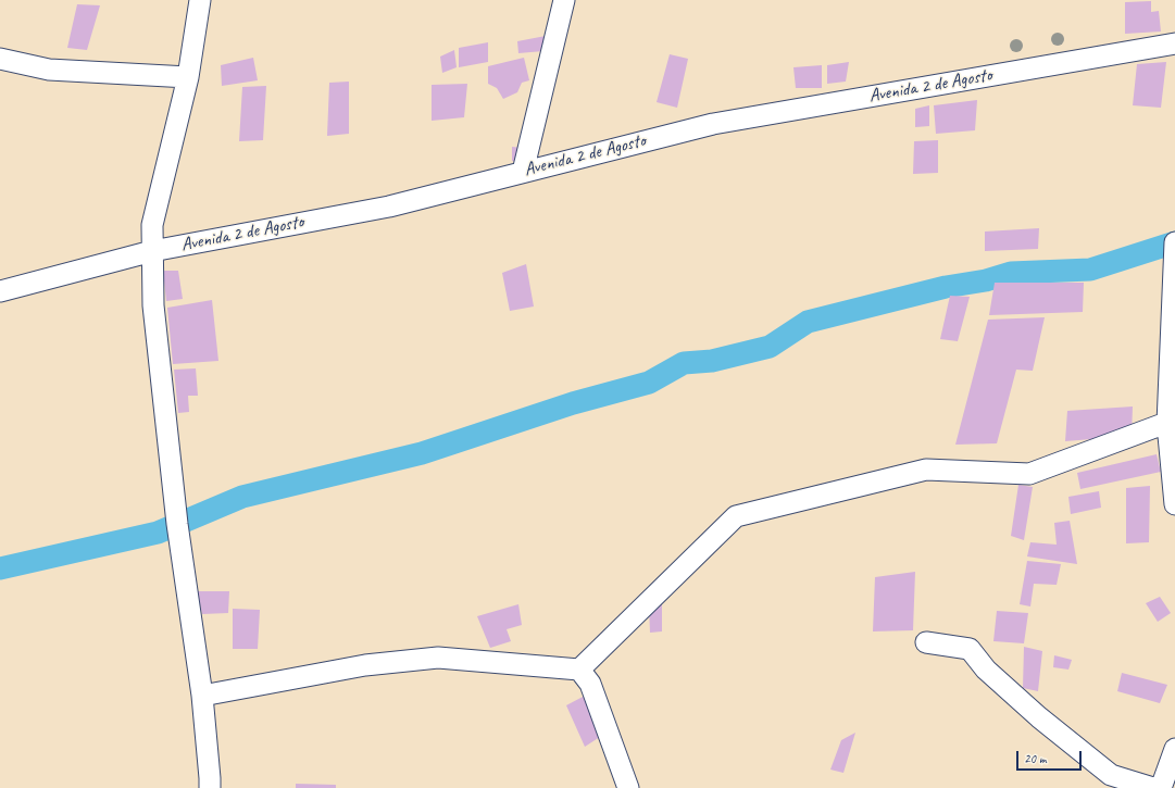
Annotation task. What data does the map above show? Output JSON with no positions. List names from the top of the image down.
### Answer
{
  "streets": {
    "street": ["Avenida 2 de Agosto"]
  },
  "scale_bar": "20 m"
}
